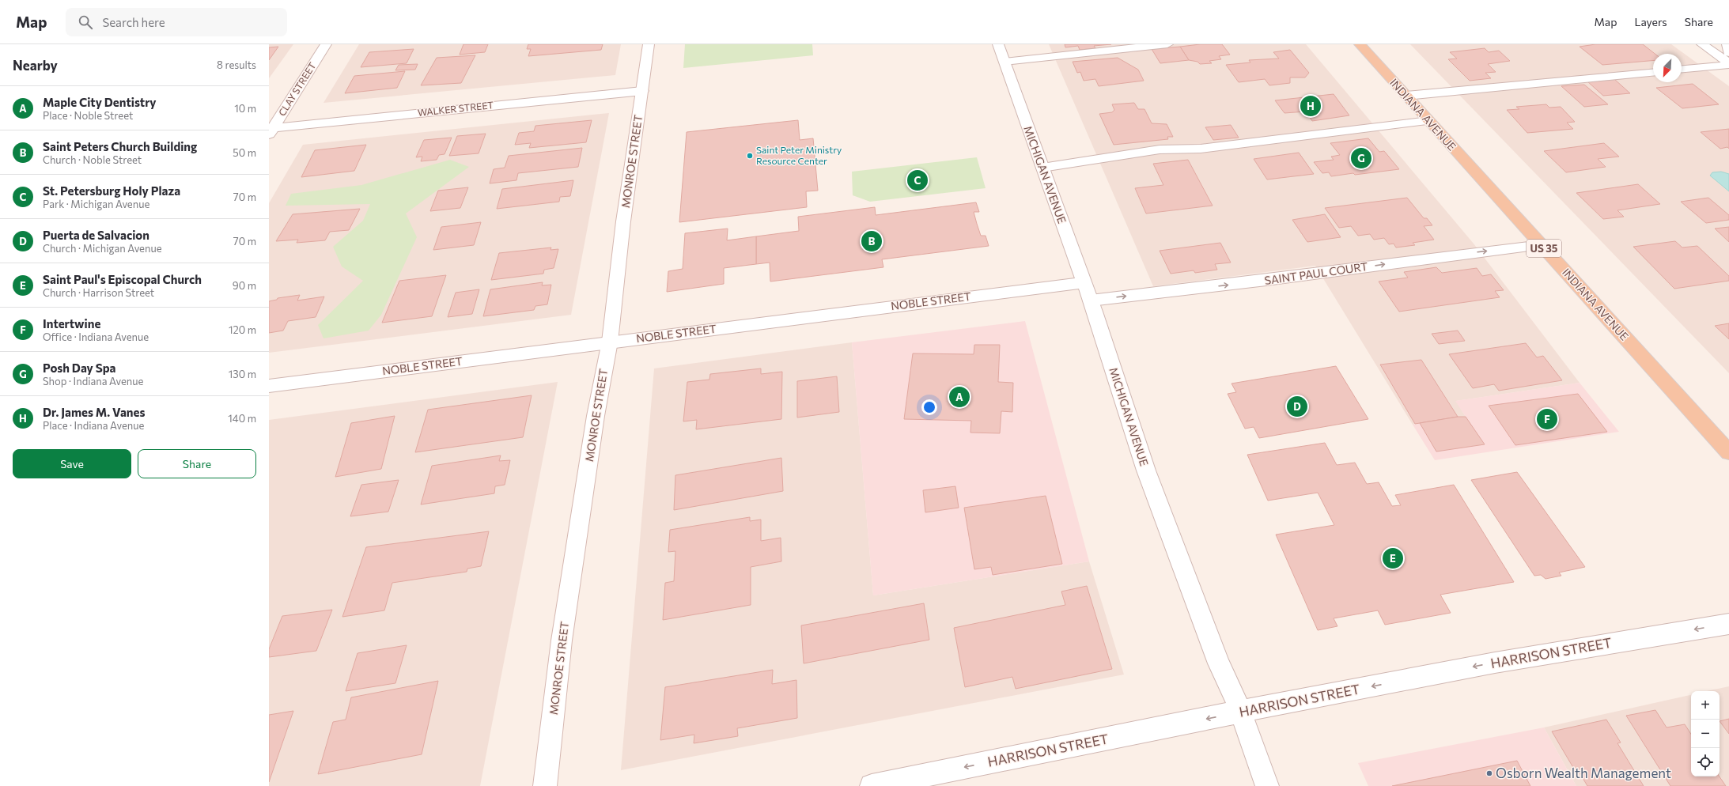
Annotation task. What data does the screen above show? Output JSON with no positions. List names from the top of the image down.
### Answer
{
  "streets": {
    "main road": ["INDIANA AVENUE", "US 35"],
    "street": [
      "CLAY STREET",
      "WALKER STREET",
      "MONROE STREET",
      "MICHIGAN AVENUE",
      "SAINT PAUL COURT",
      "NOBLE STREET",
      "HARRISON STREET"
    ]
  },
  "crossings": [
    ["CLAY STREET", "WALKER STREET"],
    ["WALKER STREET", "MONROE STREET"],
    ["INDIANA AVENUE", "SAINT PAUL COURT"],
    ["MONROE STREET", "NOBLE STREET"],
    ["MICHIGAN AVENUE", "SAINT PAUL COURT"],
    ["MICHIGAN AVENUE", "NOBLE STREET"],
    ["MICHIGAN AVENUE", "HARRISON STREET"]
  ],
  "one_way": ["HARRISON STREET"],
  "places": ["Saint Peter Ministry Resource Center", "Osborn Wealth Management"],
  "north": "bottom left",
  "page": {
    "header": "Map",
    "search": "Search here",
    "nav": ["Map", "Layers", "Share"],
    "heading": ["Nearby", "8 results"],
    "list": [
      {
        "mark": "A",
        "name": "Maple City Dentistry",
        "note": "Place · Noble Street",
        "value": "10 m"
      },
      {
        "mark": "B",
        "name": "Saint Peters Church Building",
        "note": "Church · Noble Street",
        "value": "50 m"
      },
      {
        "mark": "C",
        "name": "St. Petersburg Holy Plaza",
        "note": "Park · Michigan Avenue",
        "value": "70 m"
      },
      {
        "mark": "D",
        "name": "Puerta de Salvacion",
        "note": "Church · Michigan Avenue",
        "value": "70 m"
      },
      {
        "mark": "E",
        "name": "Saint Paul's Episcopal Church",
        "note": "Church · Harrison Street",
        "value": "90 m"
      },
      {
        "mark": "F",
        "name": "Intertwine",
        "note": "Office · Indiana Avenue",
        "value": "120 m"
      },
      {
        "mark": "G",
        "name": "Posh Day Spa",
        "note": "Shop · Indiana Avenue",
        "value": "130 m"
      },
      {
        "mark": "H",
        "name": "Dr. James M. Vanes",
        "note": "Place · Indiana Avenue",
        "value": "140 m"
      }
    ],
    "pins": [
      "H",
      "G",
      "C",
      "B",
      "A",
      "D",
      "F",
      "E"
    ],
    "buttons": ["Save", "Share"],
    "map_buttons": ["+", "−"]
  }
}
